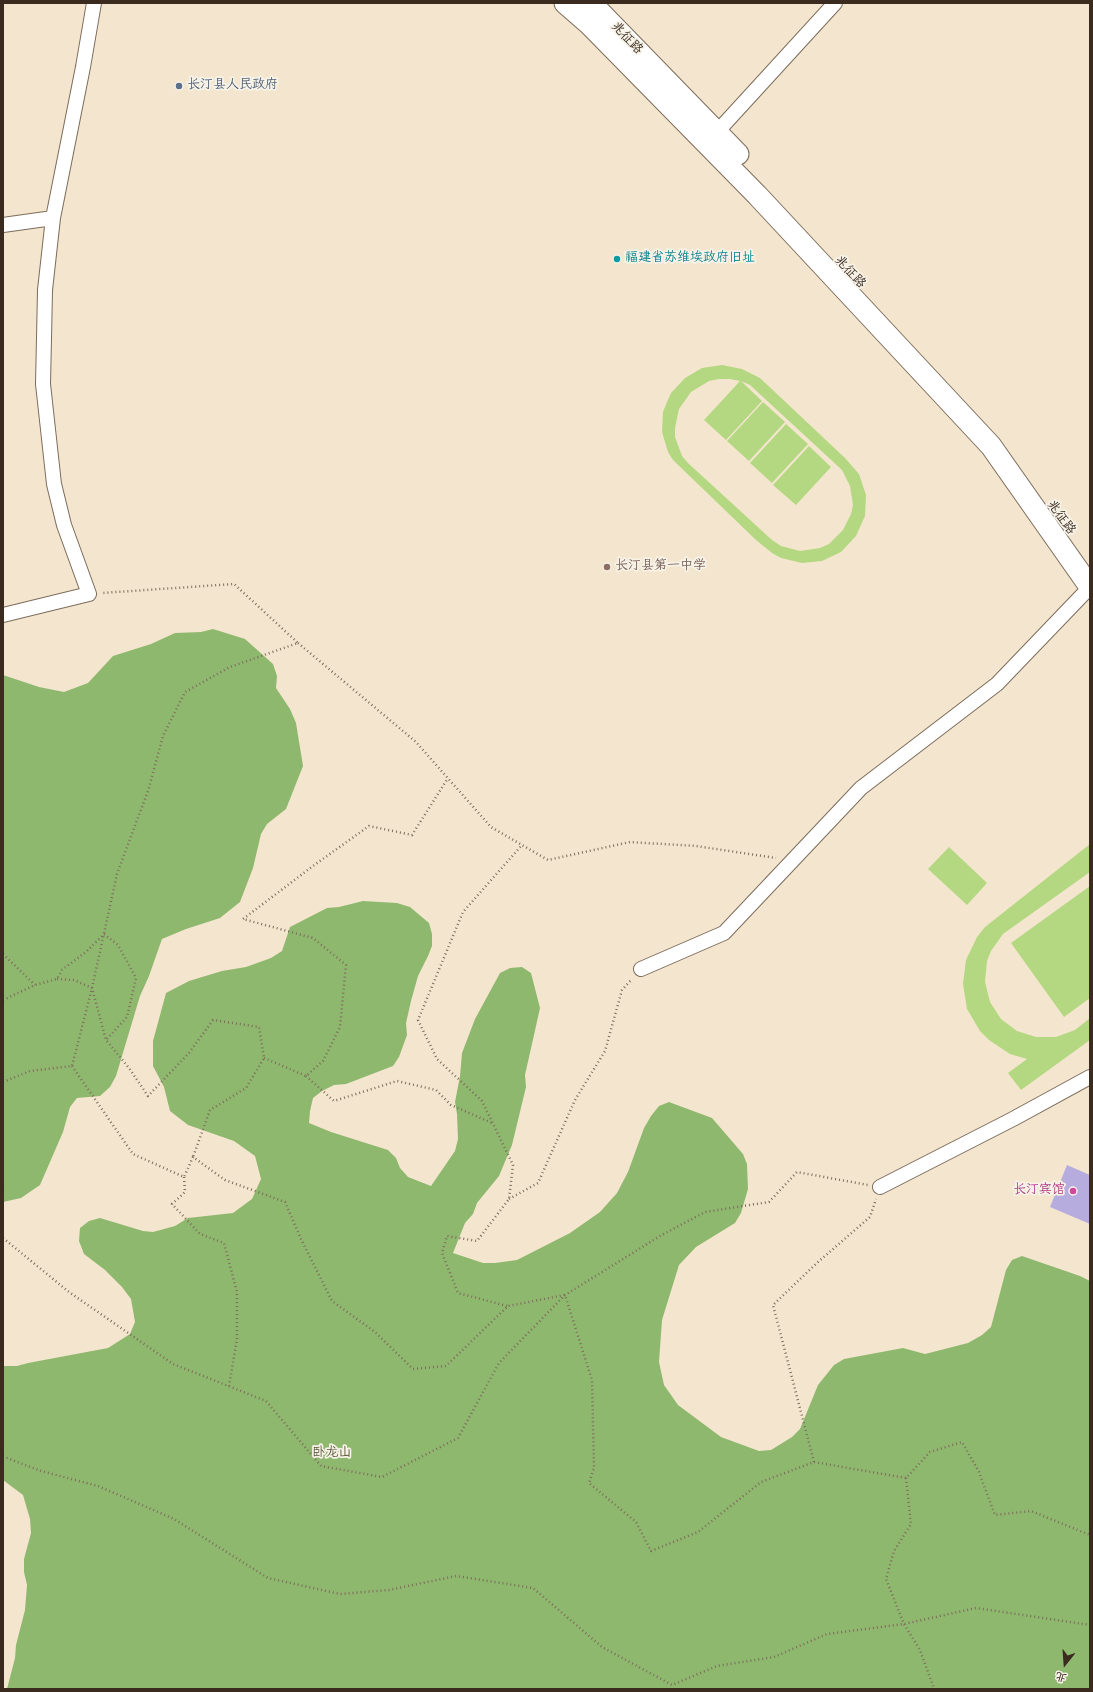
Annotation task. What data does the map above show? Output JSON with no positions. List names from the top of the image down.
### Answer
{
  "streets": {
    "main road": ["兆征路"]
  },
  "parks": ["卧龙山"],
  "places": [
    "长汀县人民政府",
    "福建省苏维埃政府旧址",
    "长汀县第一中学",
    "长汀宾馆"
  ],
  "north": "bottom"
}
